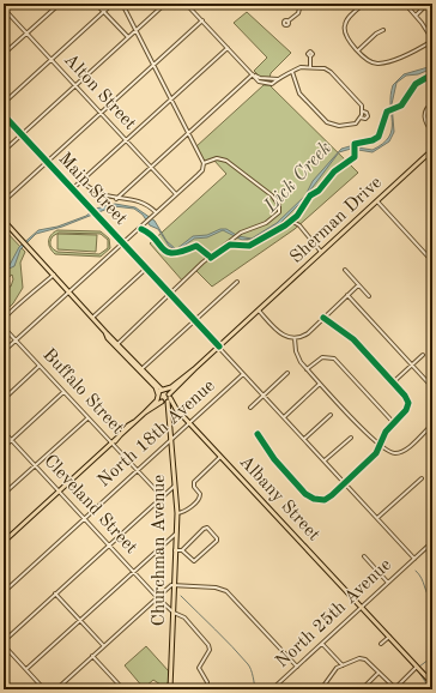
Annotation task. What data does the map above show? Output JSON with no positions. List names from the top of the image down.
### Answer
{
  "streets": {
    "main road": ["Sherman Drive", "Albany Street", "Churchman Avenue"],
    "street": [
      "Alton Street",
      "Main Street",
      "Buffalo Street",
      "North 18th Avenue",
      "Cleveland Street",
      "North 25th Avenue"
    ]
  },
  "crossings": [
    ["Main Street", "Sherman Drive"],
    ["Main Street", "North 18th Avenue"],
    ["Main Street", "North 25th Avenue"],
    ["Buffalo Street", "North 18th Avenue"],
    ["North 18th Avenue", "Albany Street"],
    ["North 18th Avenue", "Cleveland Street"],
    ["North 18th Avenue", "Churchman Avenue"],
    ["Albany Street", "Churchman Avenue"],
    ["Albany Street", "North 25th Avenue"],
    ["Cleveland Street", "Churchman Avenue"]
  ],
  "water": ["Lick Creek"]
}
